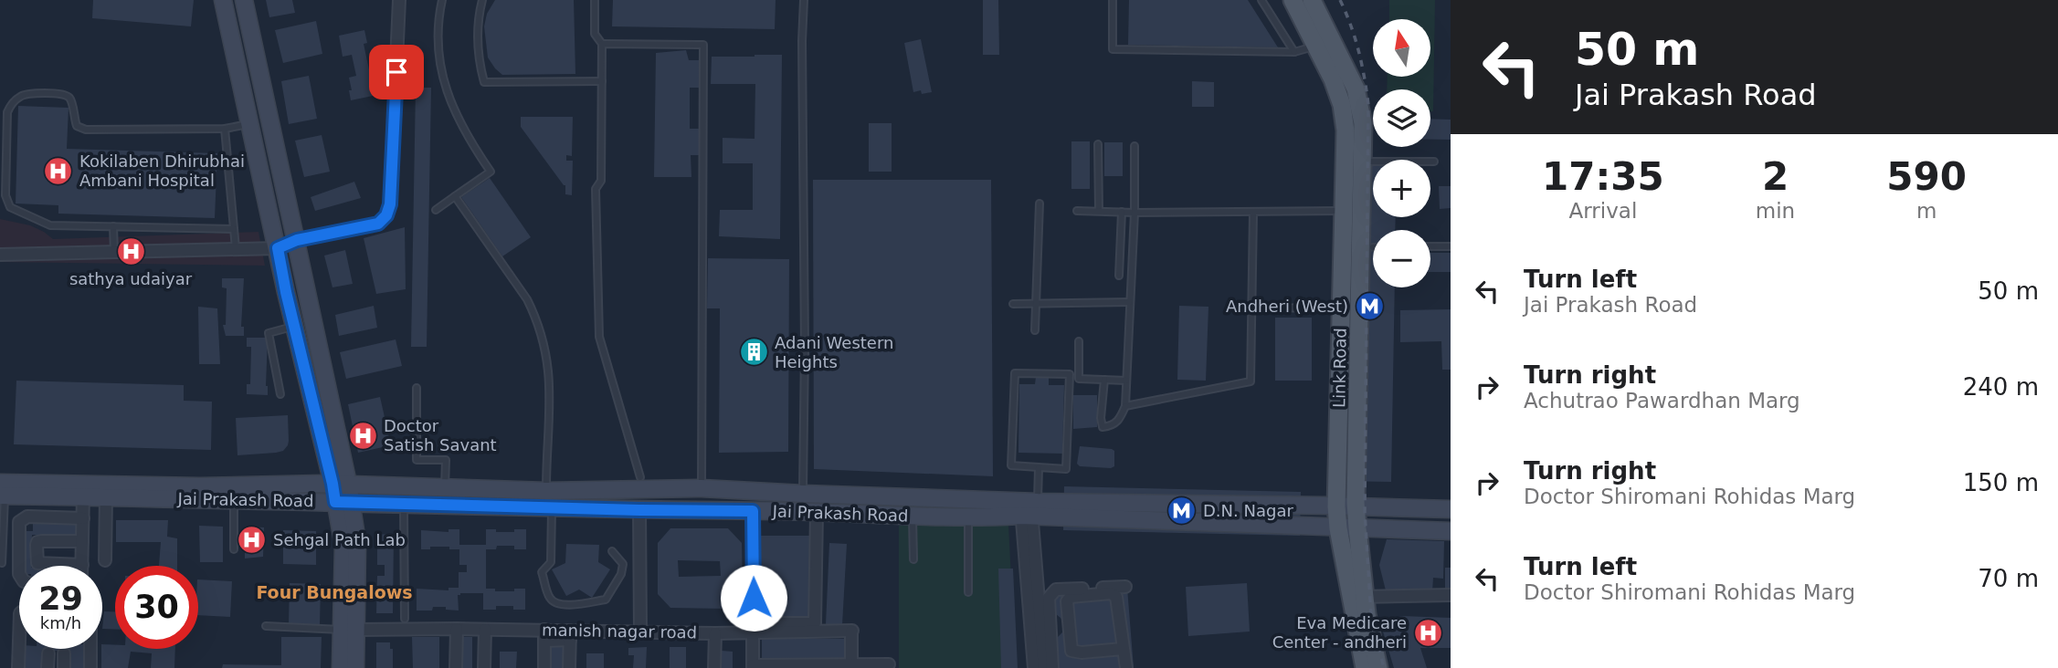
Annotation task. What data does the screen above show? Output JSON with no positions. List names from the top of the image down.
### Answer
{
  "streets": {
    "main road": ["Link Road", "Jai Prakash Road"],
    "street": ["manish nagar road"]
  },
  "crossings": [
    ["Link Road", "Jai Prakash Road"],
    ["Jai Prakash Road", "manish nagar road"]
  ],
  "districts": ["Four Bungalows"],
  "places": {
    "hospital": [
      "Kokilaben Dhirubhai Ambani Hospital",
      "sathya udaiyar",
      "Doctor Satish Savant",
      "Sehgal Path Lab",
      "Eva Medicare Center - andheri"
    ],
    "metro station": ["Andheri (West)", "D.N. Nagar"],
    "building": ["Adani Western Heights"]
  },
  "north": "top",
  "page": {
    "turn": ["50 m", "Jai Prakash Road"],
    "map_buttons": ["+", "−"],
    "eta": [
      "17:35",
      "Arrival",
      "2",
      "min",
      "590",
      "m"
    ],
    "list": [
      {
        "name": "Turn left",
        "note": "Jai Prakash Road",
        "value": "50 m"
      },
      {
        "name": "Turn right",
        "note": "Achutrao Pawardhan Marg",
        "value": "240 m"
      },
      {
        "name": "Turn right",
        "note": "Doctor Shiromani Rohidas Marg",
        "value": "150 m"
      },
      {
        "name": "Turn left",
        "note": "Doctor Shiromani Rohidas Marg",
        "value": "70 m"
      }
    ],
    "speed": "29 km/h",
    "limit": "30"
  }
}
